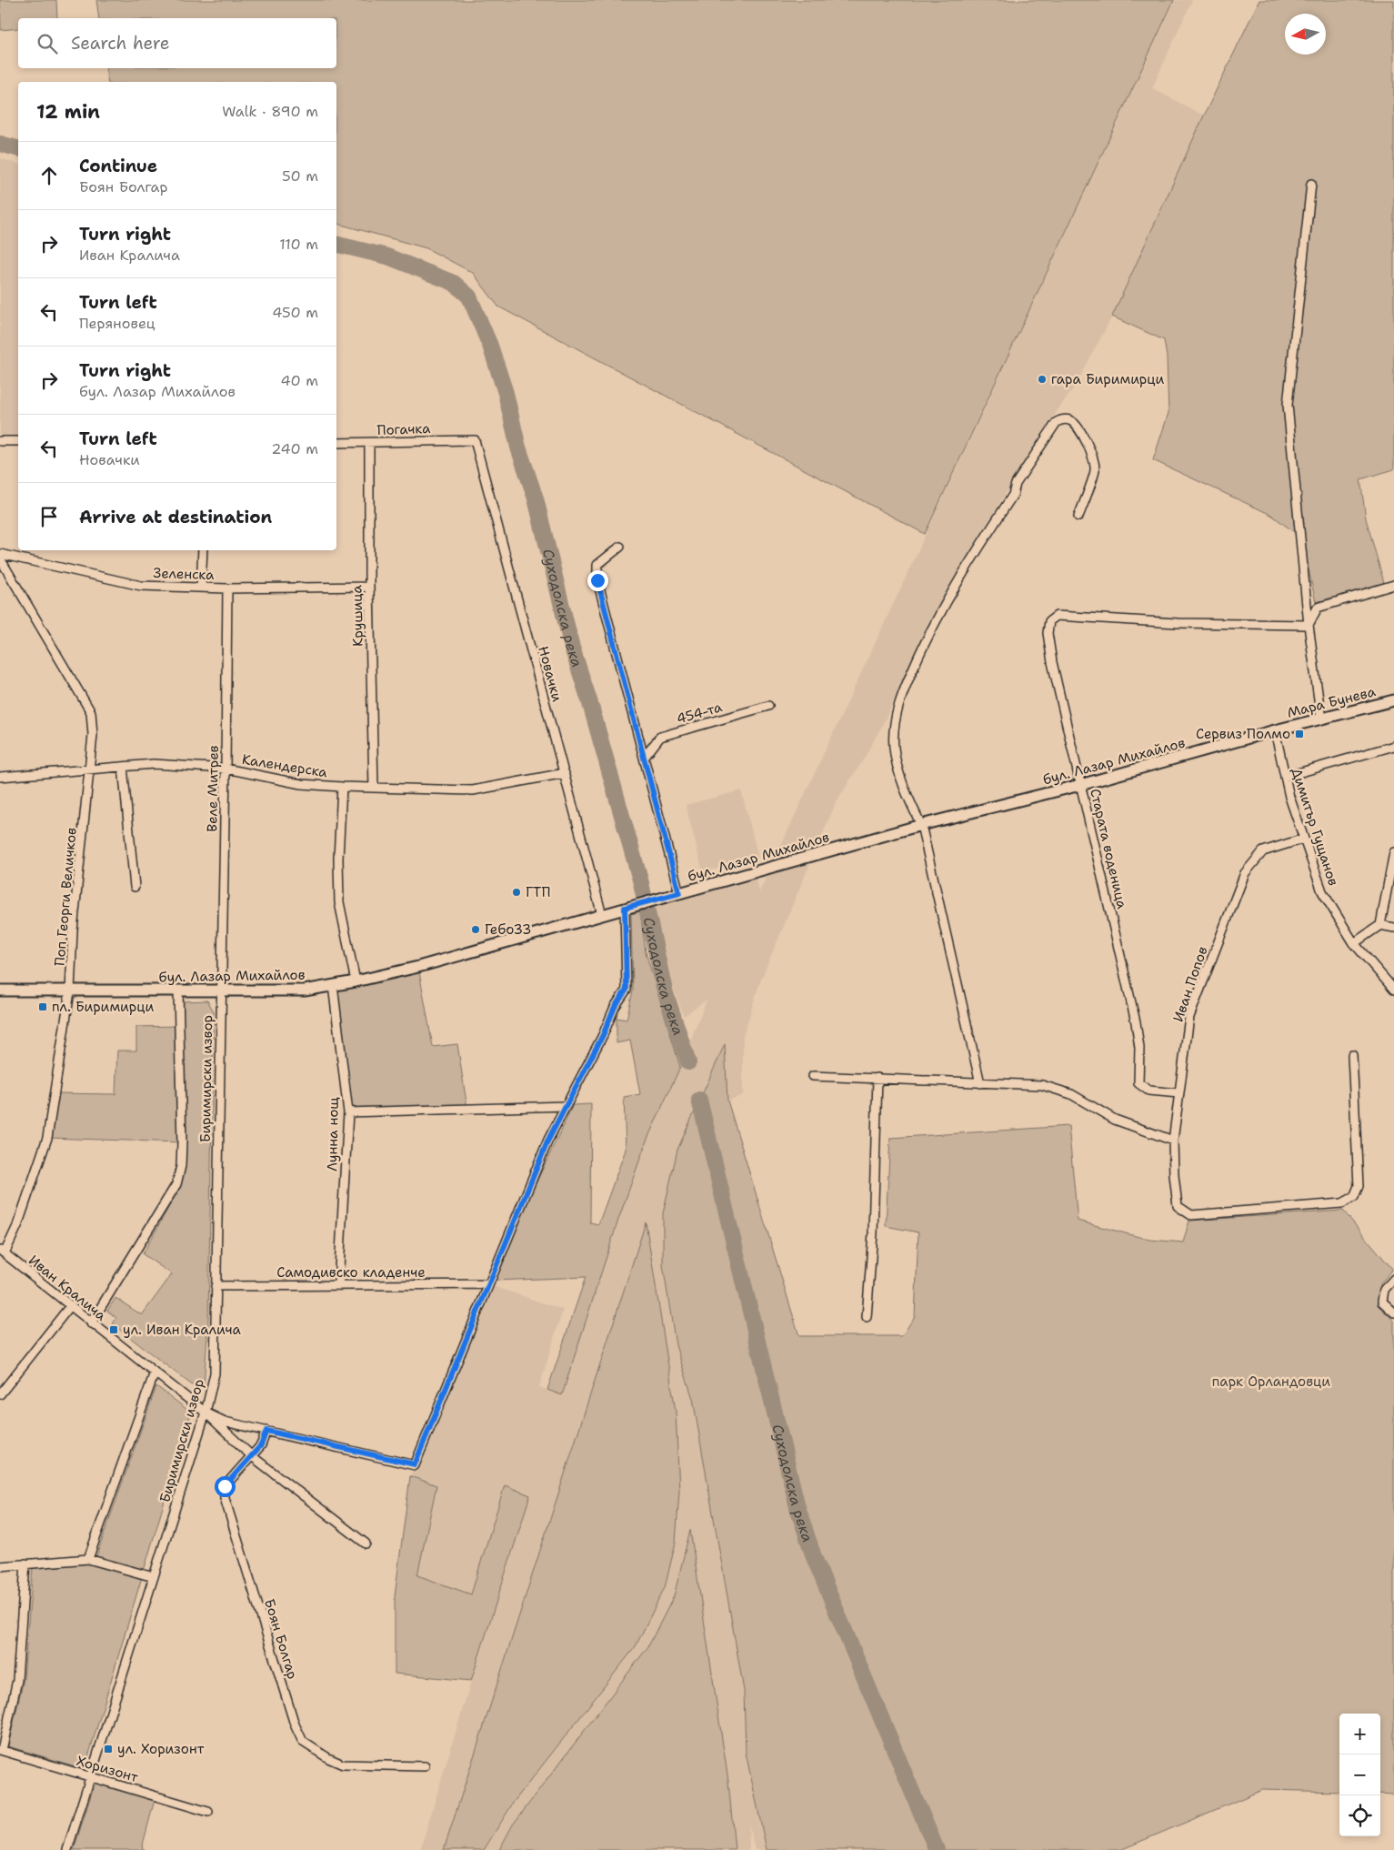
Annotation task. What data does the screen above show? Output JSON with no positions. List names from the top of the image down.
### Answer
{
  "streets": {
    "street": [
      "Погачка",
      "Зеленска",
      "Крушица",
      "Новачки",
      "Мара Бунева",
      "454-та",
      "бул. Лазар Михайлов",
      "Календерска",
      "Веле Митрев",
      "Димитър Гущанов",
      "Старата воденица",
      "Поп Георги Величков",
      "Иван Попов",
      "Биримирски извор",
      "Лунна нощ",
      "Самодивско кладенче",
      "Иван Кралича",
      "Боян Болгар",
      "Хоризонт"
    ]
  },
  "crossings": [
    ["Погачка", "Крушица"],
    ["Погачка", "Новачки"],
    ["Зеленска", "Крушица"],
    ["Зеленска", "Веле Митрев"],
    ["Крушица", "Календерска"],
    ["Новачки", "бул. Лазар Михайлов"],
    ["Новачки", "Календерска"],
    ["Мара Бунева", "бул. Лазар Михайлов"],
    ["Мара Бунева", "Димитър Гущанов"],
    ["бул. Лазар Михайлов", "Веле Митрев"],
    ["бул. Лазар Михайлов", "Димитър Гущанов"],
    ["бул. Лазар Михайлов", "Старата воденица"],
    ["бул. Лазар Михайлов", "Поп Георги Величков"],
    ["бул. Лазар Михайлов", "Биримирски извор"],
    ["бул. Лазар Михайлов", "Лунна нощ"],
    ["Календерска", "Веле Митрев"],
    ["Календерска", "Поп Георги Величков"],
    ["Веле Митрев", "Биримирски извор"],
    ["Димитър Гущанов", "Иван Попов"],
    ["Старата воденица", "Иван Попов"],
    ["Поп Георги Величков", "Иван Кралича"],
    ["Биримирски извор", "Самодивско кладенче"],
    ["Биримирски извор", "Иван Кралича"],
    ["Биримирски извор", "Хоризонт"],
    ["Лунна нощ", "Самодивско кладенче"],
    ["Самодивско кладенче", "Иван Кралича"],
    ["Иван Кралича", "Боян Болгар"]
  ],
  "water": ["Суходолска река"],
  "parks": ["парк Орландовци"],
  "places": {
    "other": ["гара Биримирци", "ГТП", "Гебо33"],
    "transit": [
      "Сервиз Полмо",
      "пл. Биримирци",
      "ул. Иван Кралича",
      "ул. Хоризонт"
    ]
  },
  "north": "left",
  "page": {
    "search": "Search here",
    "heading": ["12 min", "Walk · 890 m"],
    "list": [
      ["Continue", "Боян Болгар", "50 m"],
      ["Turn right", "Иван Кралича", "110 m"],
      ["Turn left", "Перяновец", "450 m"],
      ["Turn right", "бул. Лазар Михайлов", "40 m"],
      ["Turn left", "Новачки", "240 m"],
      "Arrive at destination"
    ],
    "map_buttons": ["+", "−"]
  }
}
